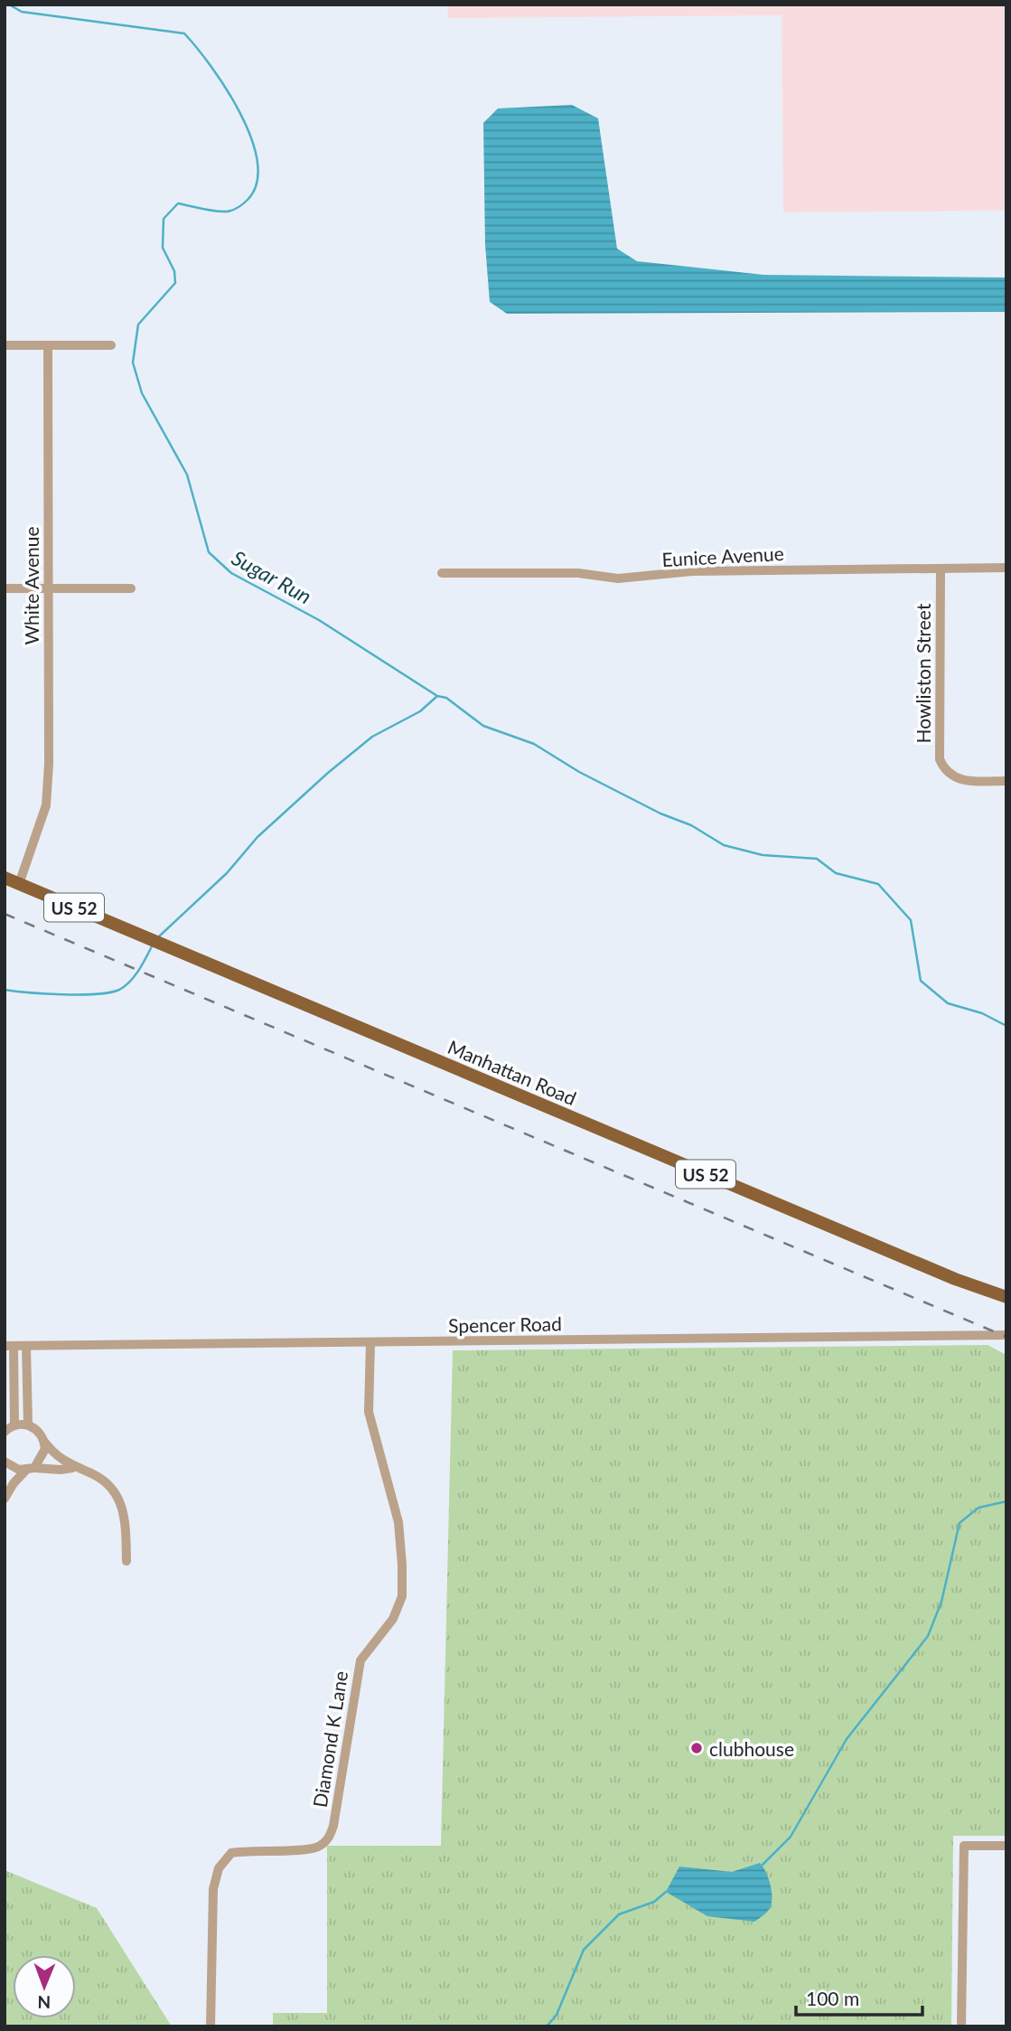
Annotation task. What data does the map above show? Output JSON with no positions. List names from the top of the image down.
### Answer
{
  "streets": {
    "main road": ["US 52", "Manhattan Road"],
    "street": [
      "Eunice Avenue",
      "White Avenue",
      "Howliston Street",
      "Spencer Road",
      "Diamond K Lane"
    ]
  },
  "crossings": [
    ["Eunice Avenue", "Howliston Street"],
    ["White Avenue", "Manhattan Road"],
    ["Spencer Road", "Diamond K Lane"]
  ],
  "water": ["Sugar Run"],
  "places": ["clubhouse"],
  "scale_bar": "100 m",
  "north": "bottom"
}
